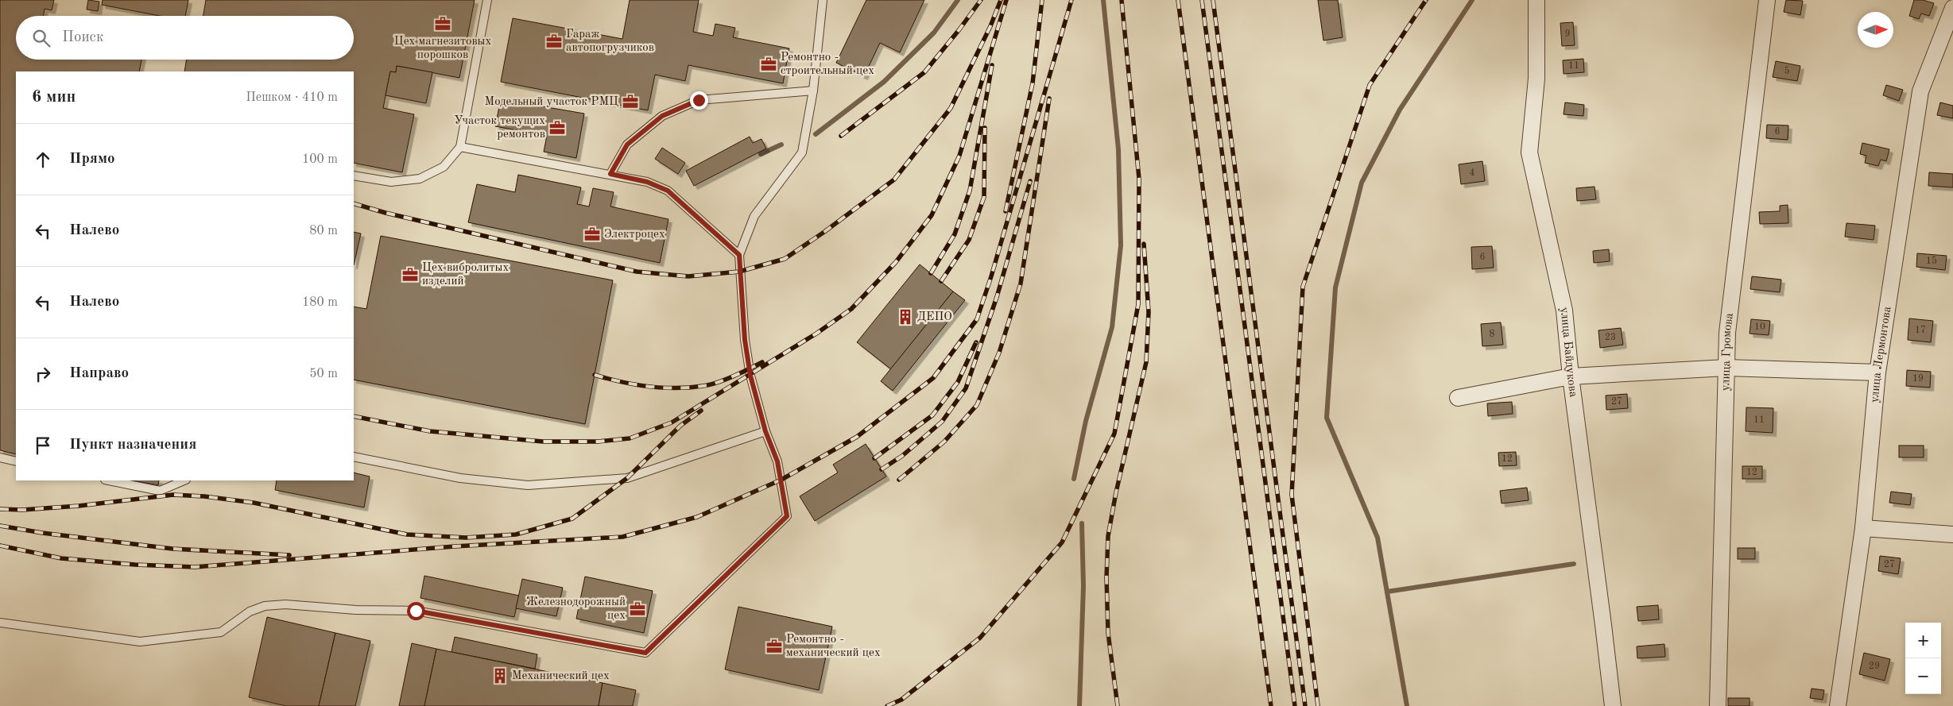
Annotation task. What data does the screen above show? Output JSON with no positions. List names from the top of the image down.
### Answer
{
  "streets": {
    "street": ["улица Громова", "улица Байдукова", "улица Лермонтова"]
  },
  "places": {
    "office": [
      "Цех магнезитовых порошков",
      "Гараж автопогрузчиков",
      "Ремонтно - строительный цех",
      "Модельный участок РМЦ",
      "Участок текущих ремонтов",
      "Электроцех",
      "Цех вибролитых изделий",
      "Железнодорожный цех",
      "Ремонтно - механический цех"
    ],
    "building": ["ДЕПО", "Механический цех"]
  },
  "house_numbers": [
    "9",
    "11",
    "5",
    "6",
    "4",
    "6",
    "15",
    "10",
    "17",
    "8",
    "23",
    "19",
    "27",
    "11",
    "12",
    "12",
    "27",
    "29"
  ],
  "north": "right",
  "page": {
    "search": "Поиск",
    "heading": ["6 мин", "Пешком · 410 m"],
    "list": [
      ["Прямо", "100 m"],
      ["Налево", "80 m"],
      ["Налево", "180 m"],
      ["Направо", "50 m"],
      "Пункт назначения"
    ],
    "map_buttons": ["+", "−"]
  }
}
